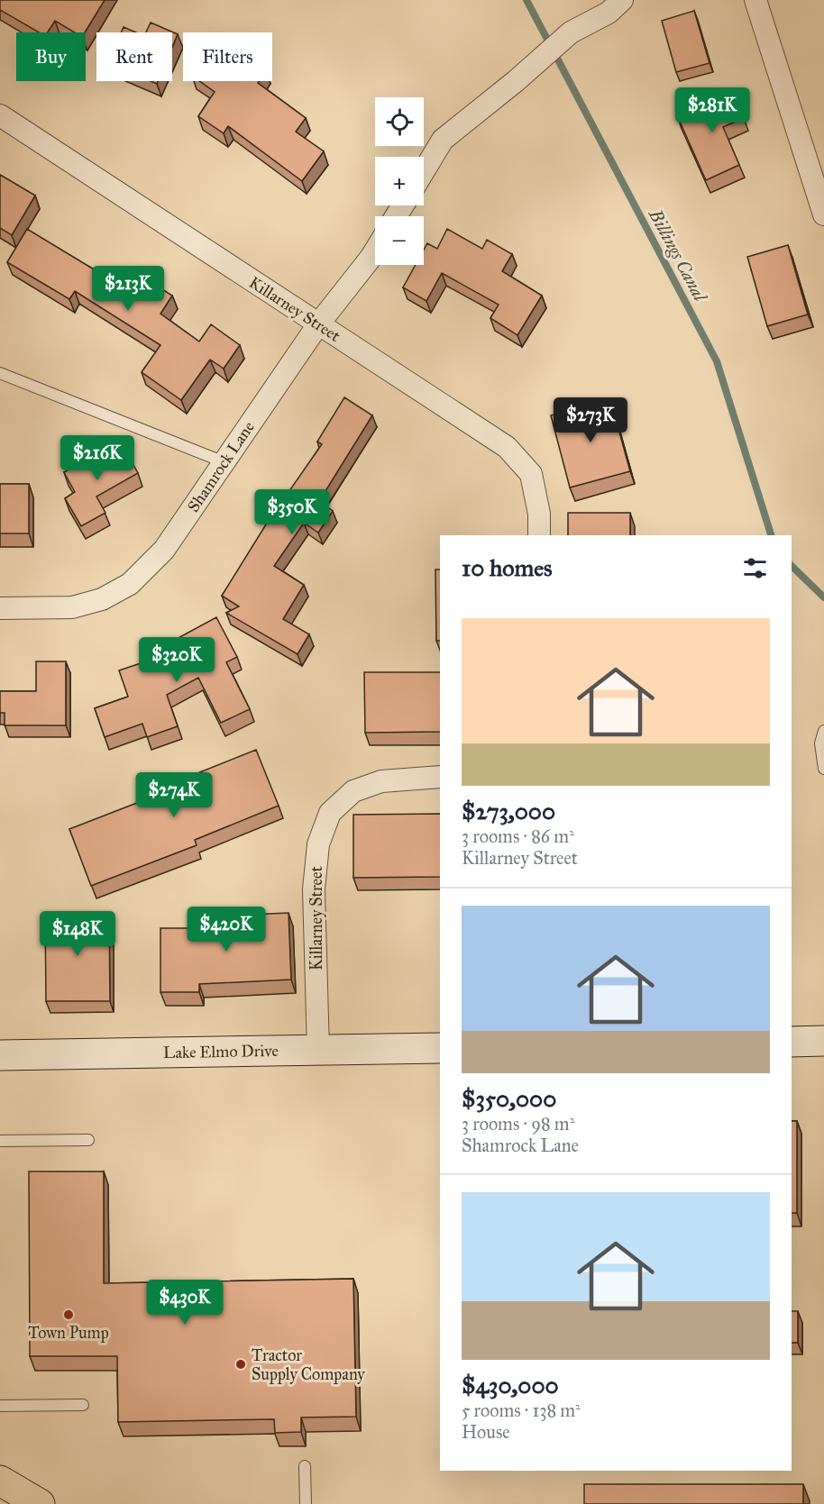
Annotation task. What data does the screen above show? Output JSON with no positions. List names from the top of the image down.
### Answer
{
  "streets": {
    "main road": ["Lake Elmo Drive"],
    "street": ["Killarney Street", "Shamrock Lane"]
  },
  "crossings": [
    ["Killarney Street", "Shamrock Lane"],
    ["Killarney Street", "Lake Elmo Drive"]
  ],
  "water": ["Billings Canal"],
  "places": ["Town Pump", "Tractor Supply Company"],
  "page": {
    "chip": ["Buy", "Rent", "Filters"],
    "price": [
      "$281K",
      "$213K",
      "$273K",
      "$216K",
      "$350K",
      "$320K",
      "$274K",
      "$420K",
      "$148K",
      "$430K"
    ],
    "map_buttons": ["+", "−"],
    "heading": "10 homes",
    "list": [
      {
        "name": "$273,000",
        "note": "3 rooms · 86 m² · Killarney Street"
      },
      {
        "name": "$350,000",
        "note": "3 rooms · 98 m² · Shamrock Lane"
      },
      {
        "name": "$430,000",
        "note": "5 rooms · 138 m² · House"
      }
    ]
  }
}
